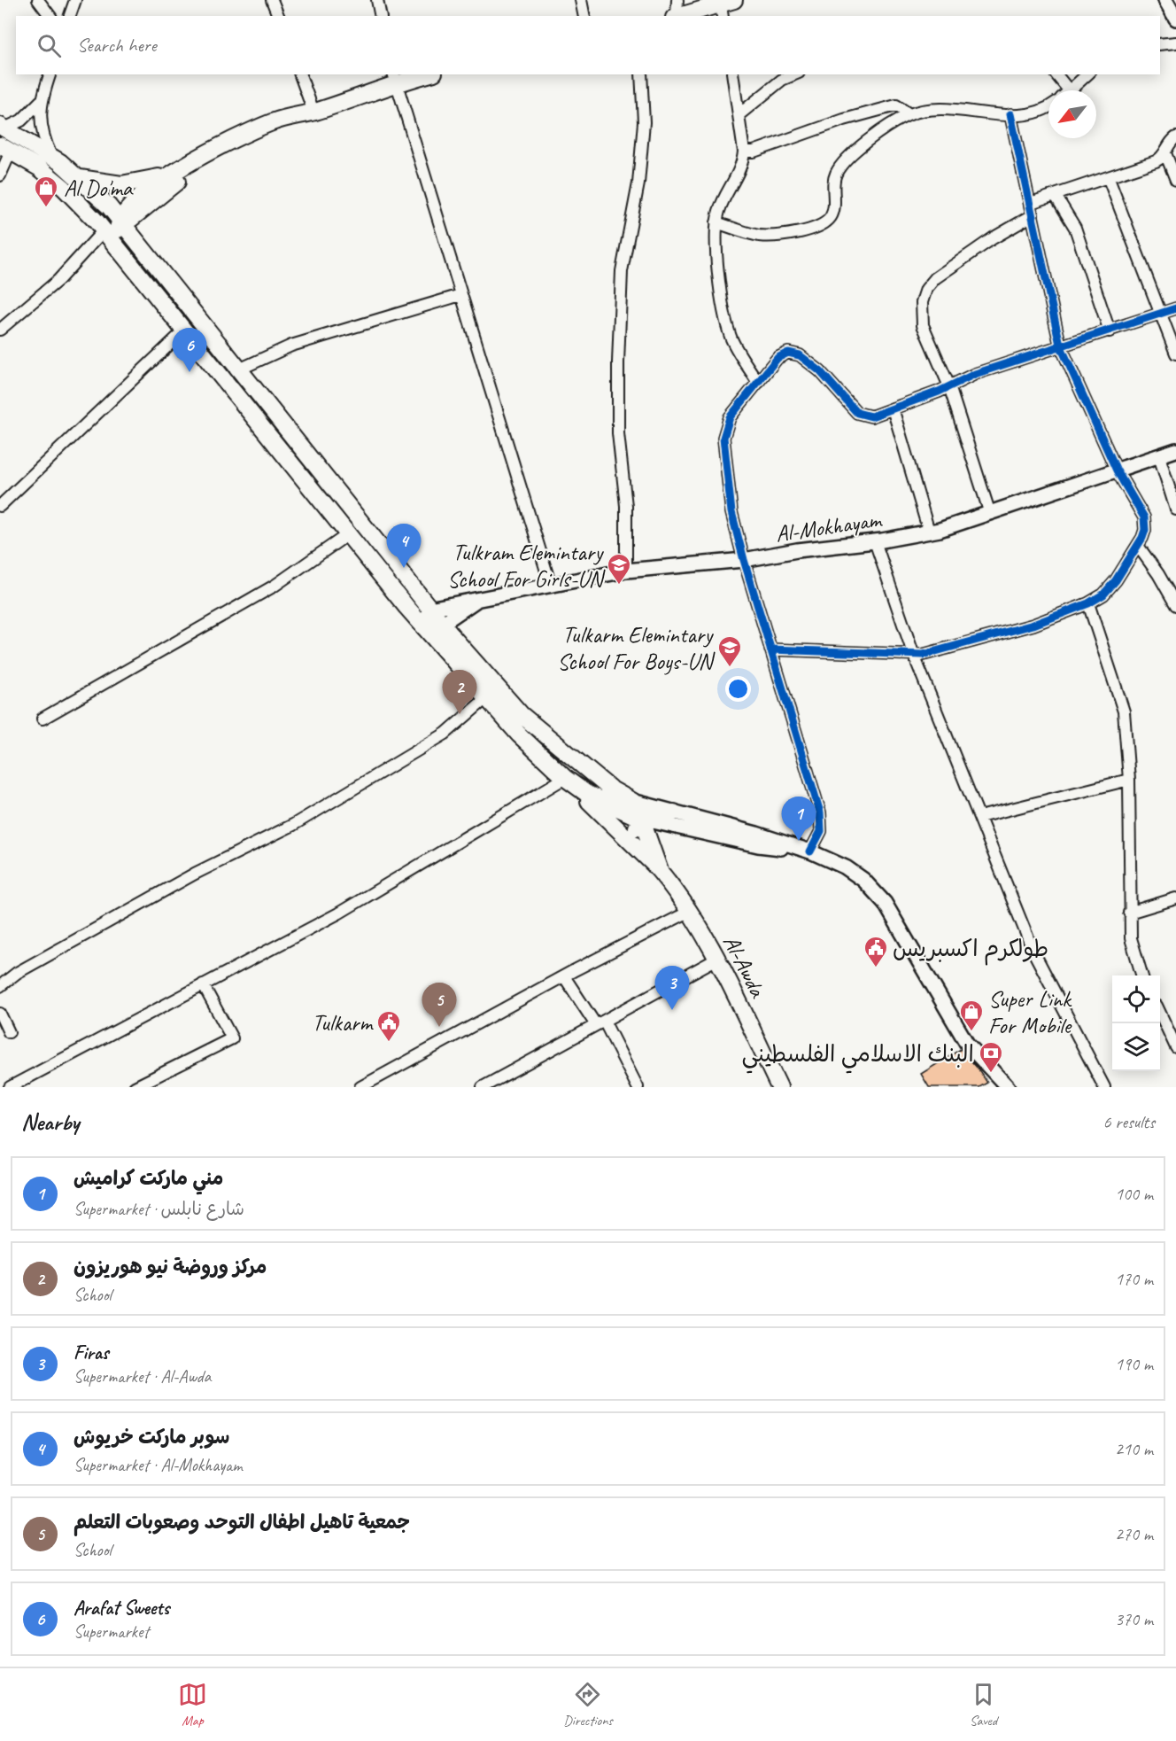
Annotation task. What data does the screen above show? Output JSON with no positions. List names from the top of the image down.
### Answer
{
  "streets": {
    "main road": ["Al-Awda"],
    "street": ["Al-Mokhayam"]
  },
  "places": {
    "shop": ["Al Do'ma", "Super Link For Mobile"],
    "school or university": ["Tulkram Elemintary School For Girls-UN", "Tulkarm Elemintary School For Boys-UN"],
    "public building": ["طولكرم اكسبريس", "Tulkarm"],
    "bank": ["البنك الاسلامي الفلسطيني"]
  },
  "north": "bottom left",
  "page": {
    "search": "Search here",
    "pins": [
      "6",
      "4",
      "2",
      "1",
      "3",
      "5"
    ],
    "heading": ["Nearby", "6 results"],
    "list": [
      {
        "mark": "1",
        "name": "مني ماركت كراميش",
        "note": "Supermarket · شارع نابلس",
        "value": "100 m"
      },
      {
        "mark": "2",
        "name": "مركز وروضة نيو هوريزون",
        "note": "School",
        "value": "170 m"
      },
      {
        "mark": "3",
        "name": "Firas",
        "note": "Supermarket · Al-Awda",
        "value": "190 m"
      },
      {
        "mark": "4",
        "name": "سوبر ماركت خريوش",
        "note": "Supermarket · Al-Mokhayam",
        "value": "210 m"
      },
      {
        "mark": "5",
        "name": "جمعية تاهيل اطفال التوحد وصعوبات التعلم",
        "note": "School",
        "value": "270 m"
      },
      {
        "mark": "6",
        "name": "Arafat Sweets",
        "note": "Supermarket",
        "value": "370 m"
      }
    ],
    "nav": ["Map", "Directions", "Saved"]
  }
}
